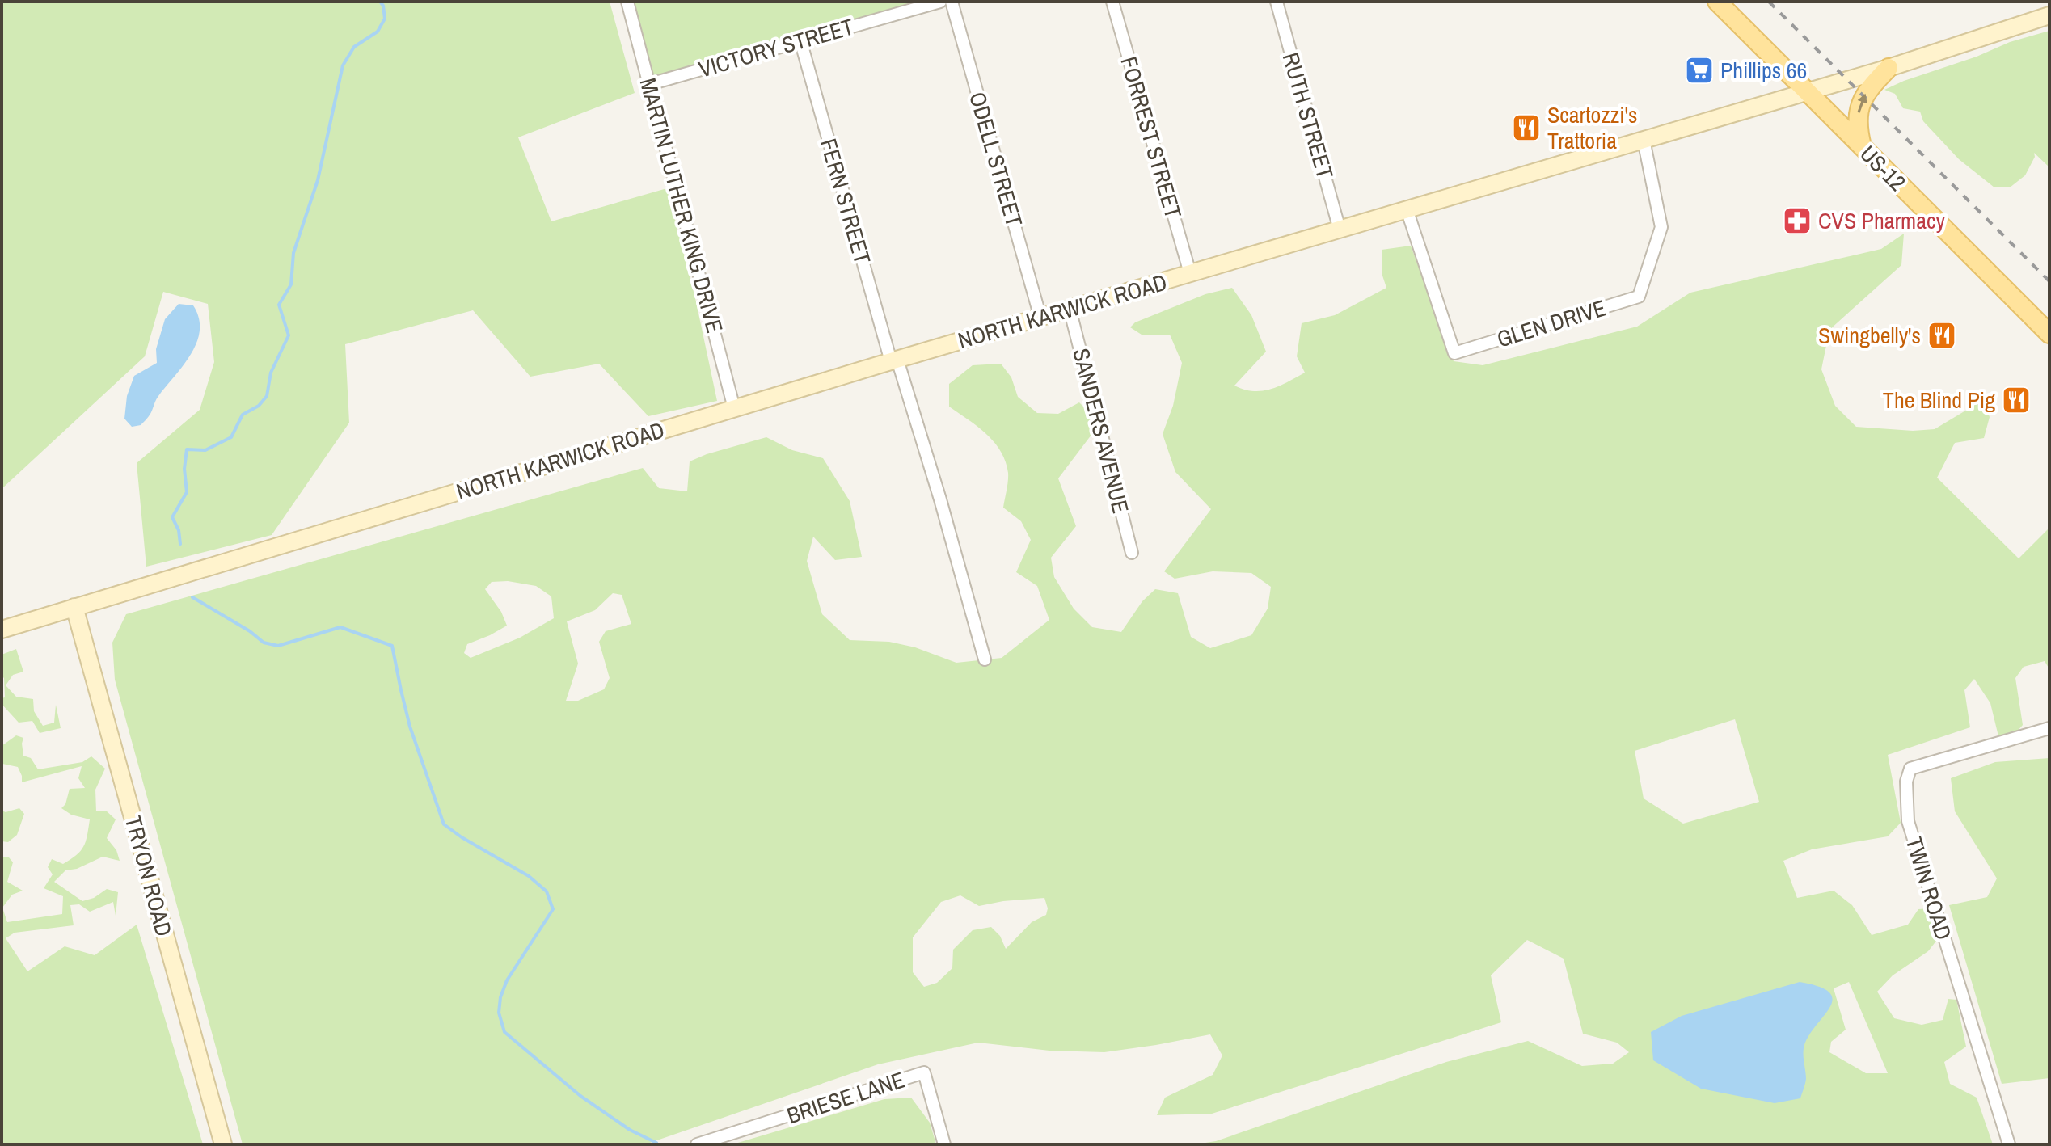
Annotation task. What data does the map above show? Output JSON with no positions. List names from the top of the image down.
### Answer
{
  "streets": {
    "main road": ["US-12"],
    "street": [
      "VICTORY STREET",
      "RUTH STREET",
      "FORREST STREET",
      "ODELL STREET",
      "FERN STREET",
      "MARTIN LUTHER KING DRIVE",
      "NORTH KARWICK ROAD",
      "GLEN DRIVE",
      "SANDERS AVENUE",
      "TRYON ROAD",
      "TWIN ROAD",
      "BRIESE LANE"
    ]
  },
  "crossings": [
    ["VICTORY STREET", "FERN STREET"],
    ["VICTORY STREET", "MARTIN LUTHER KING DRIVE"],
    ["RUTH STREET", "NORTH KARWICK ROAD"],
    ["FORREST STREET", "NORTH KARWICK ROAD"],
    ["ODELL STREET", "NORTH KARWICK ROAD"],
    ["US-12", "NORTH KARWICK ROAD"],
    ["FERN STREET", "NORTH KARWICK ROAD"],
    ["MARTIN LUTHER KING DRIVE", "NORTH KARWICK ROAD"],
    ["NORTH KARWICK ROAD", "GLEN DRIVE"],
    ["NORTH KARWICK ROAD", "SANDERS AVENUE"],
    ["NORTH KARWICK ROAD", "TRYON ROAD"]
  ],
  "places": {
    "supermarket": ["Phillips 66"],
    "restaurant": ["Scartozzi's Trattoria", "Swingbelly's", "The Blind Pig"],
    "pharmacy": ["CVS Pharmacy"]
  }
}
